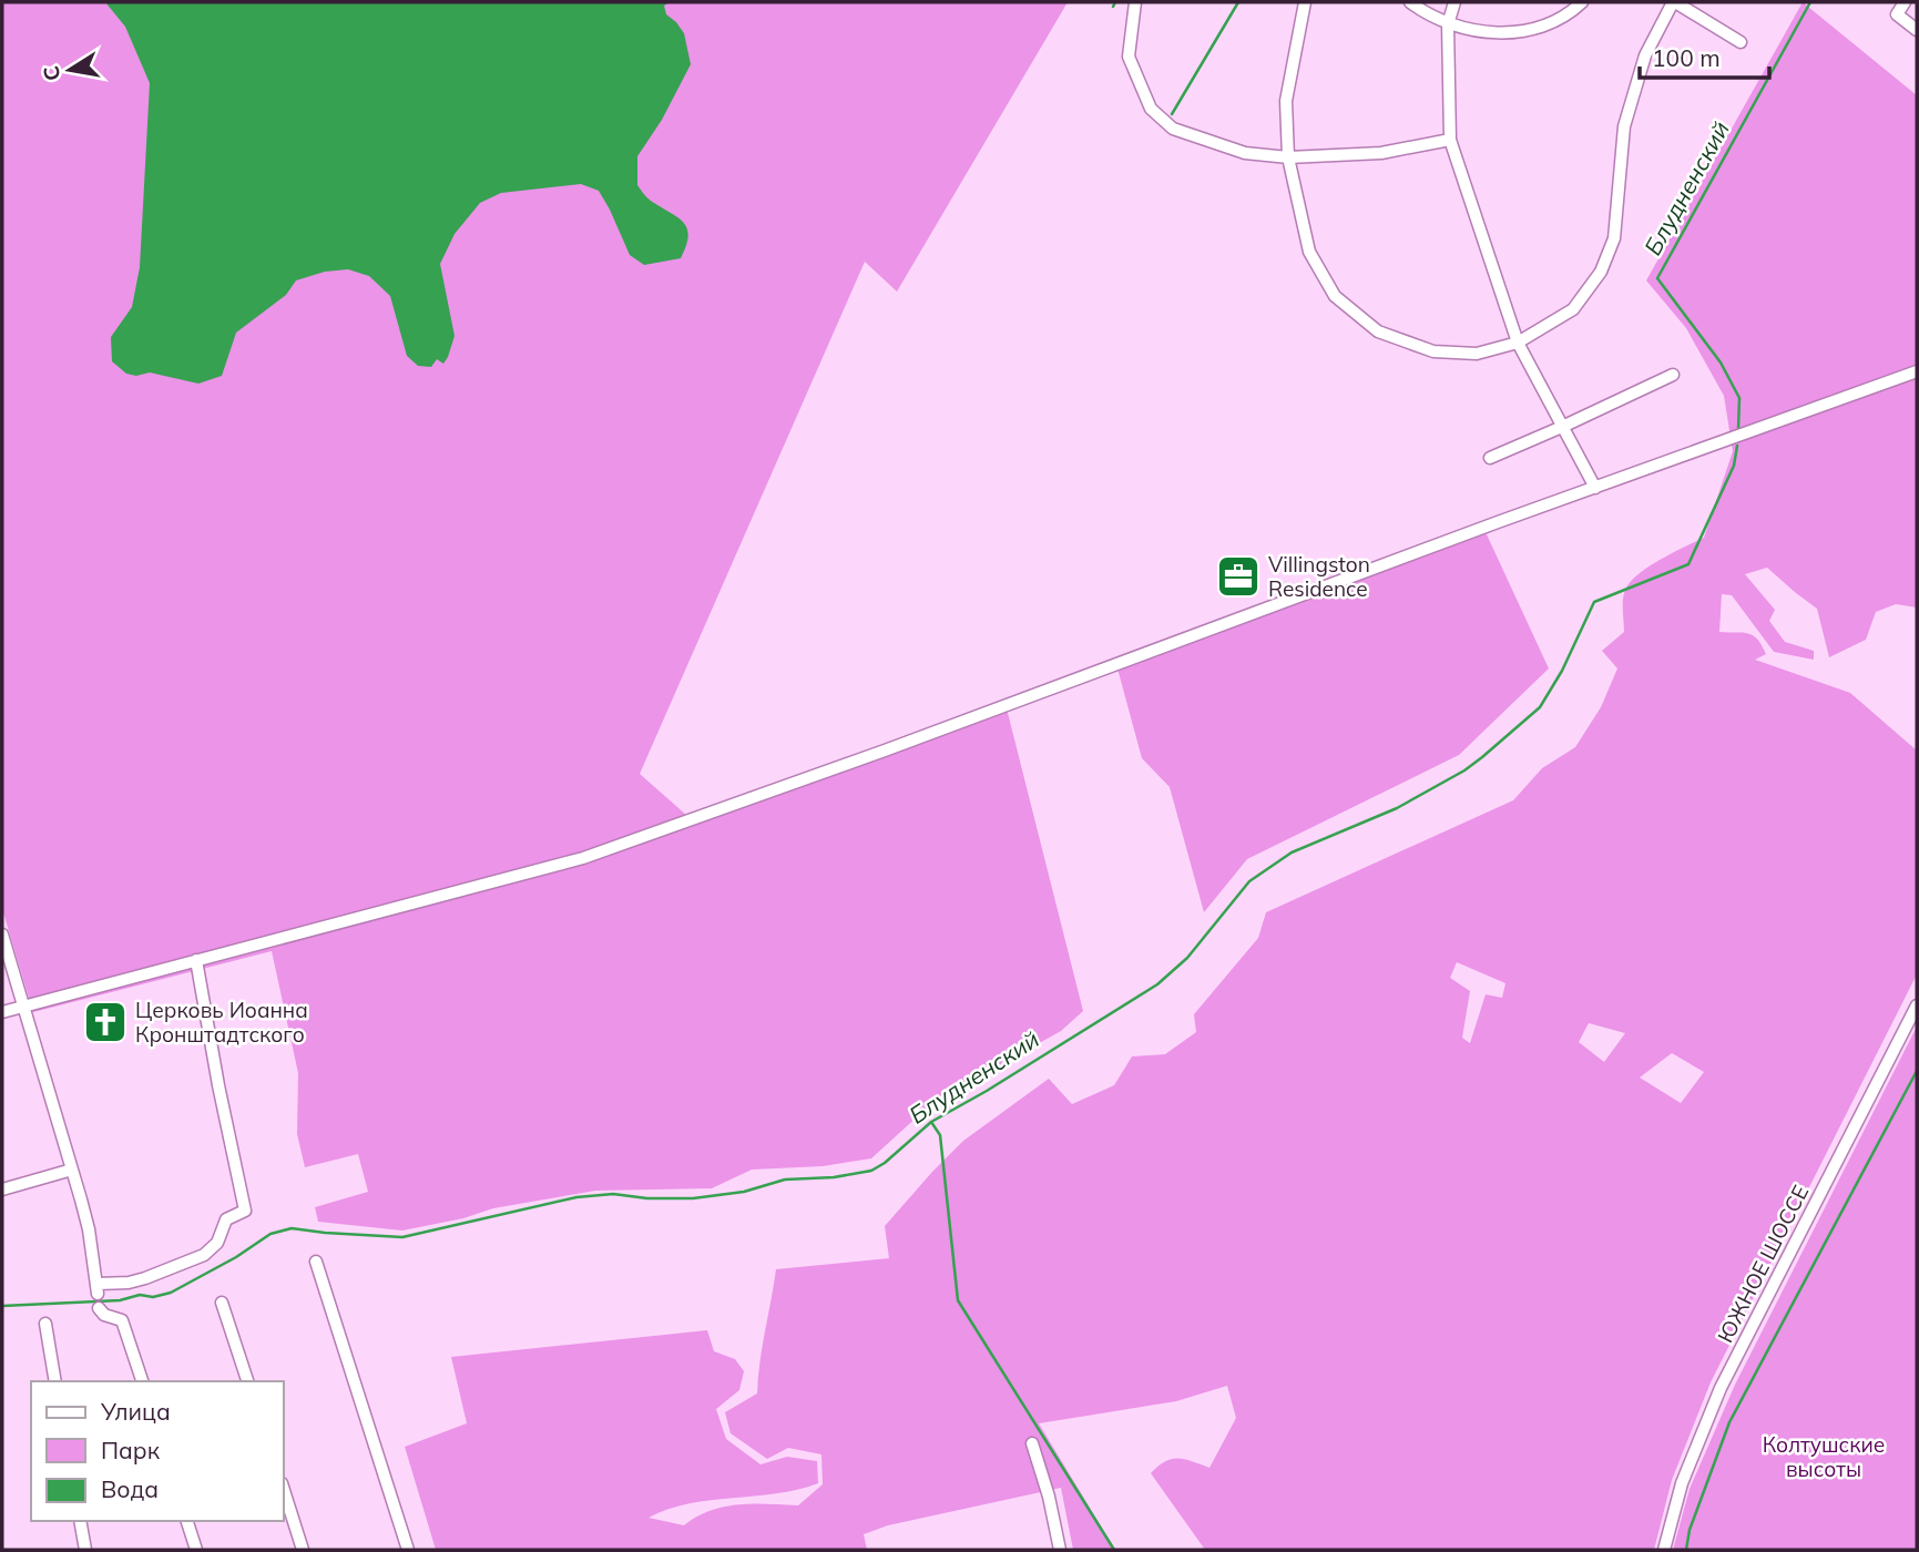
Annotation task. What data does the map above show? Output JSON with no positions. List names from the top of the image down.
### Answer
{
  "streets": {
    "street": ["ЮЖНОЕ ШОССЕ"]
  },
  "water": ["Блудненский"],
  "parks": ["Колтушские высоты"],
  "places": {
    "office": ["Villingston Residence"],
    "church": ["Церковь Иоанна Кронштадтского"]
  },
  "legend": ["Улица", "Парк", "Вода"],
  "scale_bar": "100 m",
  "north": "left"
}
